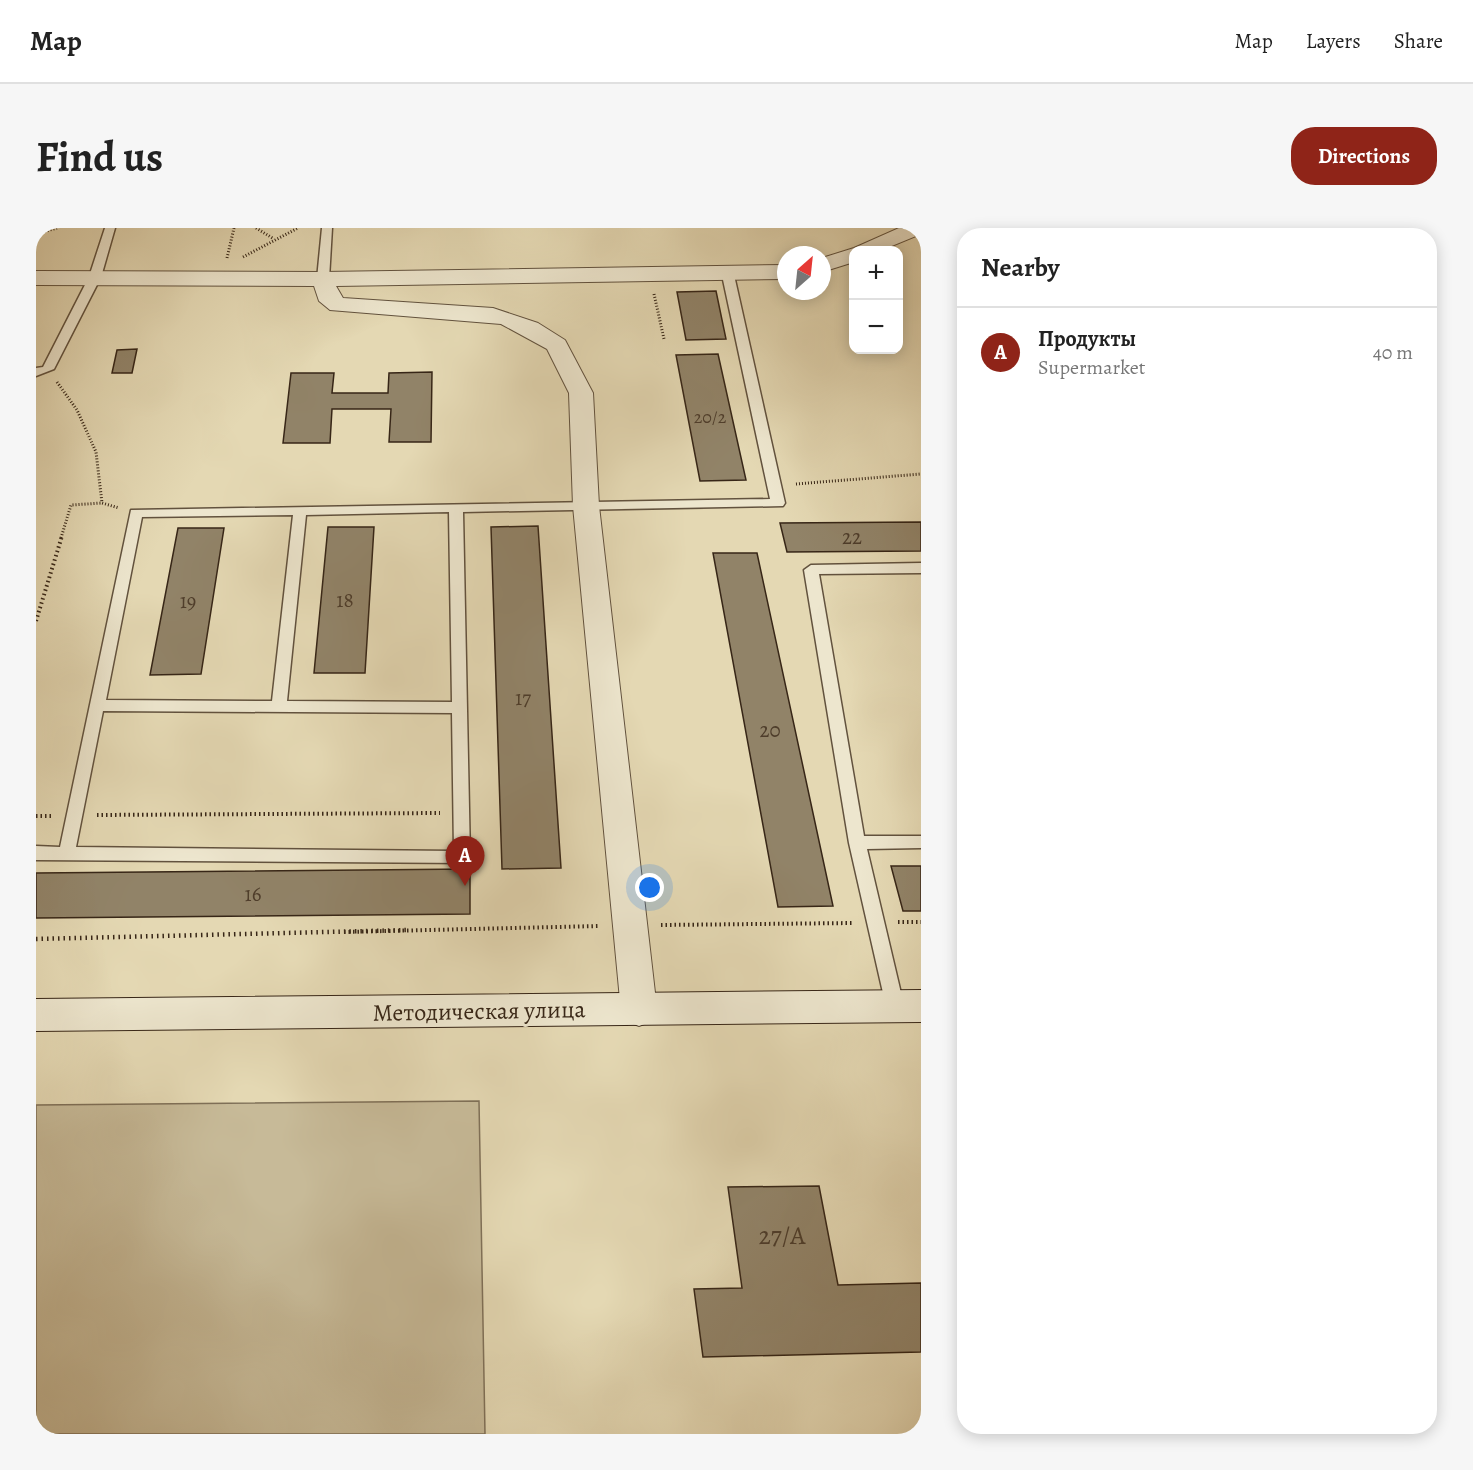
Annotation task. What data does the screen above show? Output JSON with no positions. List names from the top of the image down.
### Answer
{
  "streets": {
    "street": ["Методическая улица"]
  },
  "house_numbers": [
    "20/2",
    "22",
    "18",
    "19",
    "17",
    "20",
    "16",
    "27/A"
  ],
  "north": "top right",
  "page": {
    "header": "Map",
    "nav": ["Map", "Layers", "Share"],
    "buttons": "Directions",
    "title": "Find us",
    "heading": "Nearby",
    "map_buttons": ["+", "−"],
    "list": [
      {
        "mark": "A",
        "name": "Продукты",
        "note": "Supermarket",
        "value": "40 m"
      }
    ],
    "pins": "A"
  }
}
